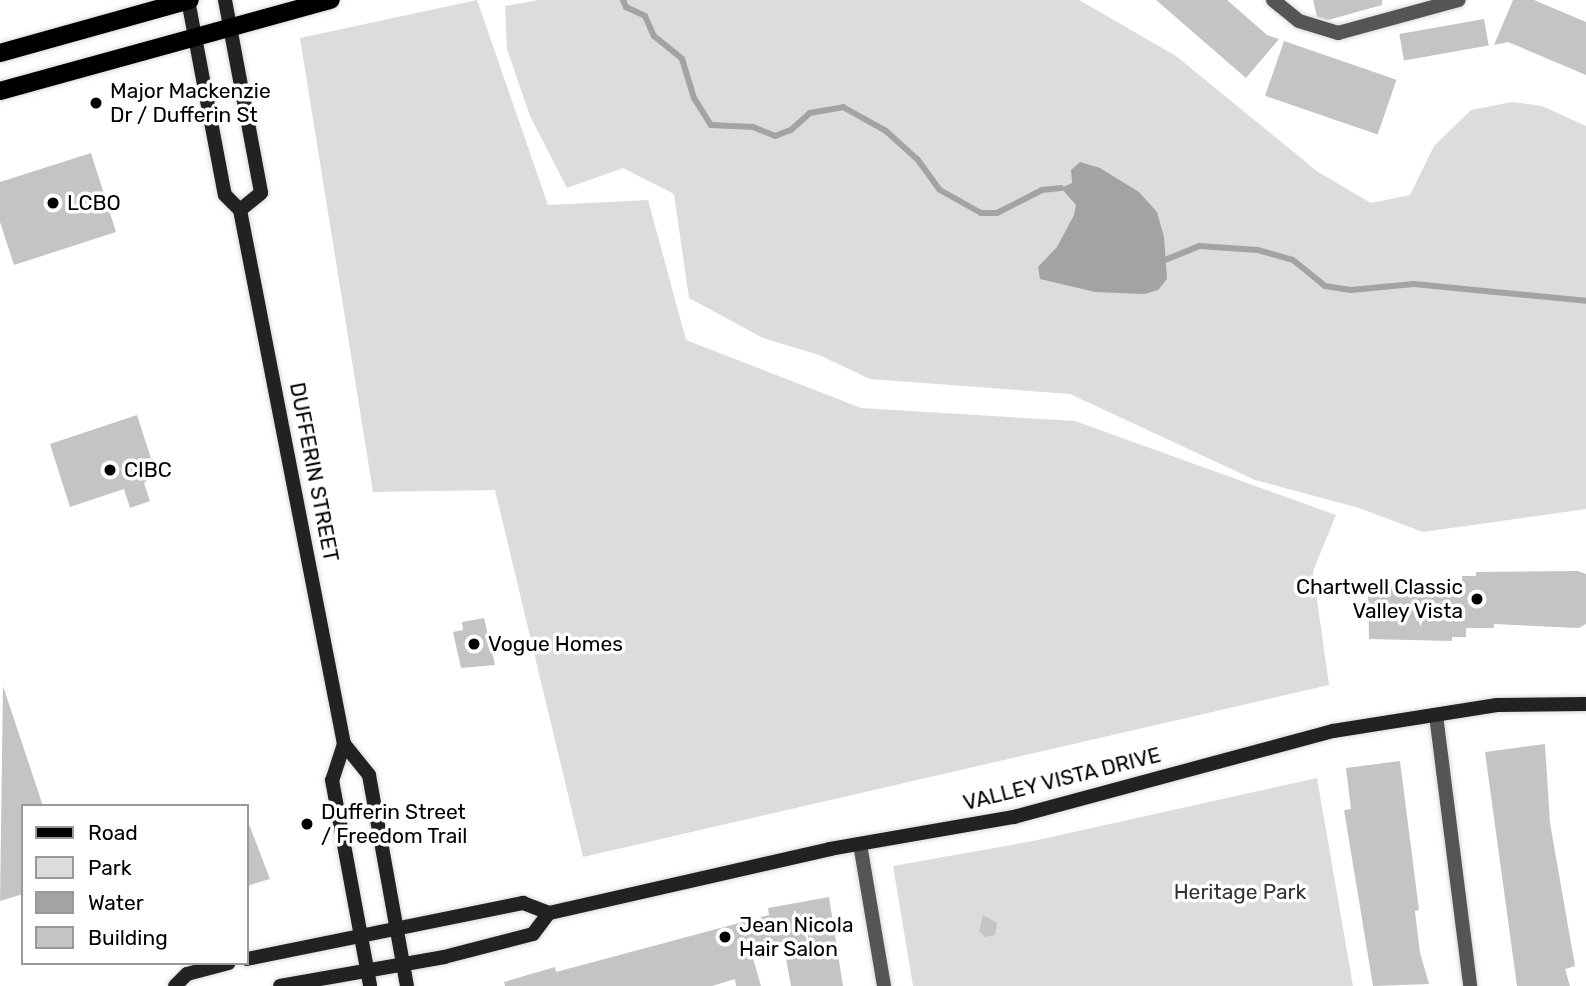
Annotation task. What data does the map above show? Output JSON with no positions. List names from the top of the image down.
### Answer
{
  "streets": {
    "street": ["DUFFERIN STREET", "VALLEY VISTA DRIVE"]
  },
  "crossings": [
    ["DUFFERIN STREET", "VALLEY VISTA DRIVE"]
  ],
  "parks": ["Heritage Park"],
  "places": [
    "Major Mackenzie Dr / Dufferin St",
    "LCBO",
    "CIBC",
    "Chartwell Classic Valley Vista",
    "Vogue Homes",
    "Dufferin Street / Freedom Trail",
    "Jean Nicola Hair Salon"
  ],
  "legend": [
    "Road",
    "Park",
    "Water",
    "Building"
  ]
}
